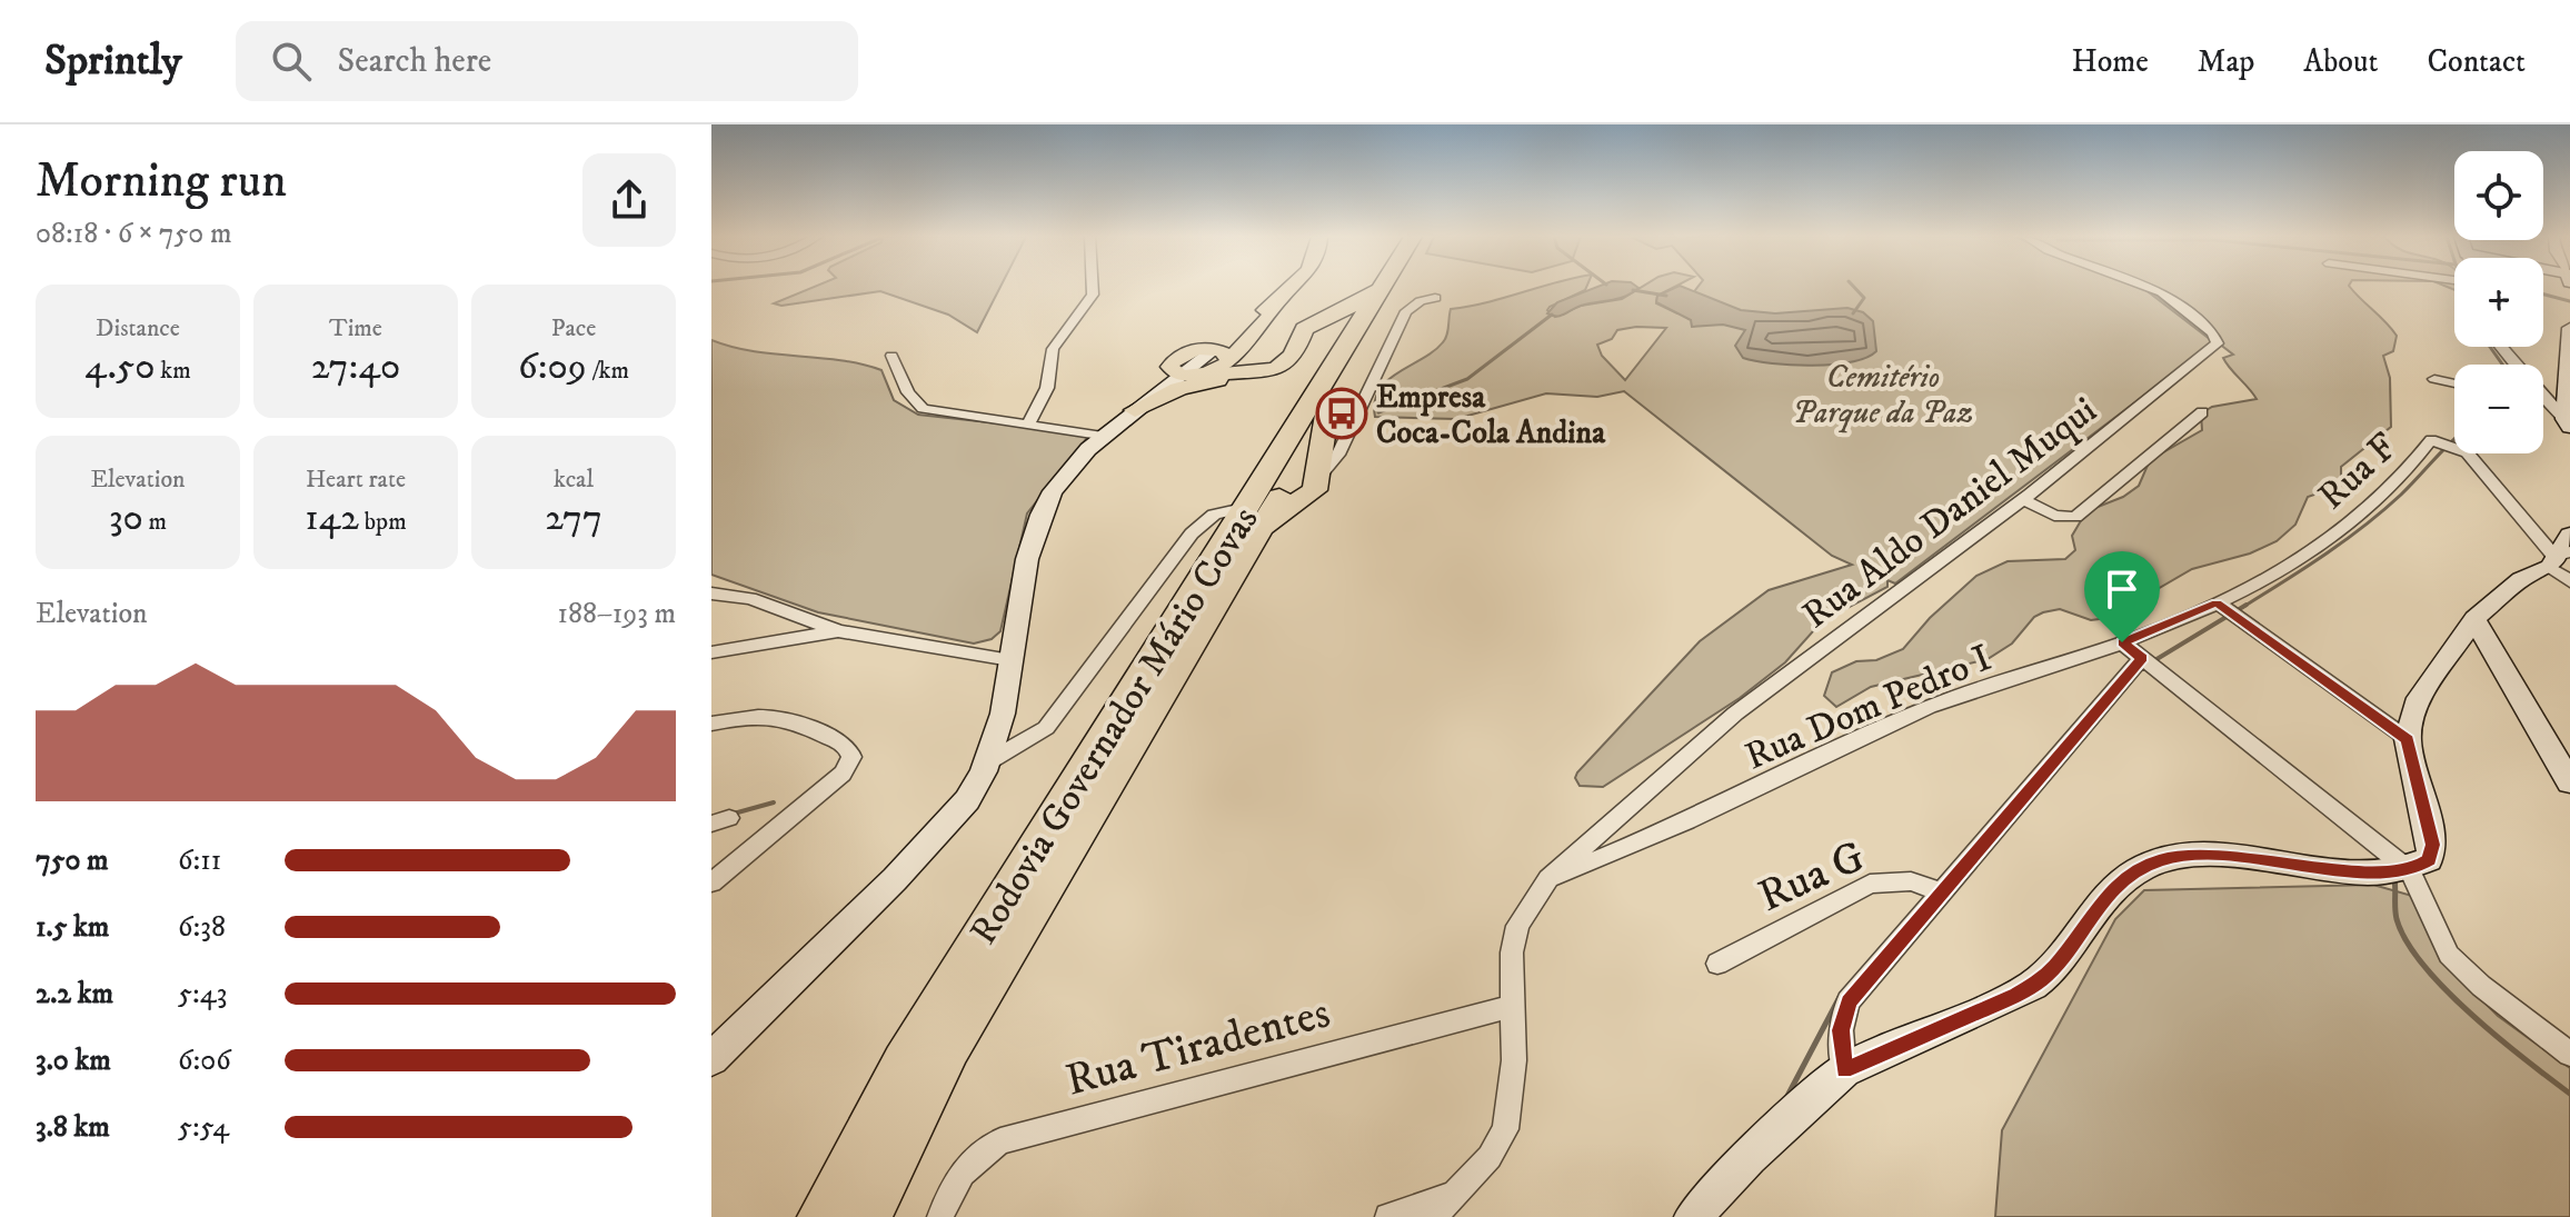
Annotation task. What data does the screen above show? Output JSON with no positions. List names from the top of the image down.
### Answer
{
  "streets": {
    "highway": ["Rodovia Governador Mário Covas"],
    "street": [
      "Rua F",
      "Rua Aldo Daniel Muqui",
      "Rua Dom Pedro I",
      "Rua G",
      "Rua Tiradentes"
    ]
  },
  "crossings": [
    ["Rua F", "Rua Dom Pedro I"],
    ["Rua Aldo Daniel Muqui", "Rua Dom Pedro I"],
    ["Rua Aldo Daniel Muqui", "Rua Tiradentes"]
  ],
  "parks": ["Cemitério Parque da Paz"],
  "places": {
    "bus stop": ["Empresa Coca-Cola Andina"]
  },
  "page": {
    "header": "Sprintly",
    "search": "Search here",
    "nav": [
      "Home",
      "Map",
      "About",
      "Contact"
    ],
    "heading": ["Morning run", "08:18 · 6 × 750 m"],
    "map_buttons": ["+", "−"],
    "stats": [
      ["Distance", "4.50 km"],
      ["Time", "27:40"],
      ["Pace", "6:09 /km"],
      ["Elevation", "30 m"],
      ["Heart rate", "142 bpm"],
      ["kcal", "277"]
    ],
    "chart": ["Elevation", "188–193 m"],
    "list": [
      {
        "name": "750 m",
        "note": "6:11"
      },
      {
        "name": "1.5 km",
        "note": "6:38"
      },
      {
        "name": "2.2 km",
        "note": "5:43"
      },
      {
        "name": "3.0 km",
        "note": "6:06"
      },
      {
        "name": "3.8 km",
        "note": "5:54"
      }
    ]
  }
}
